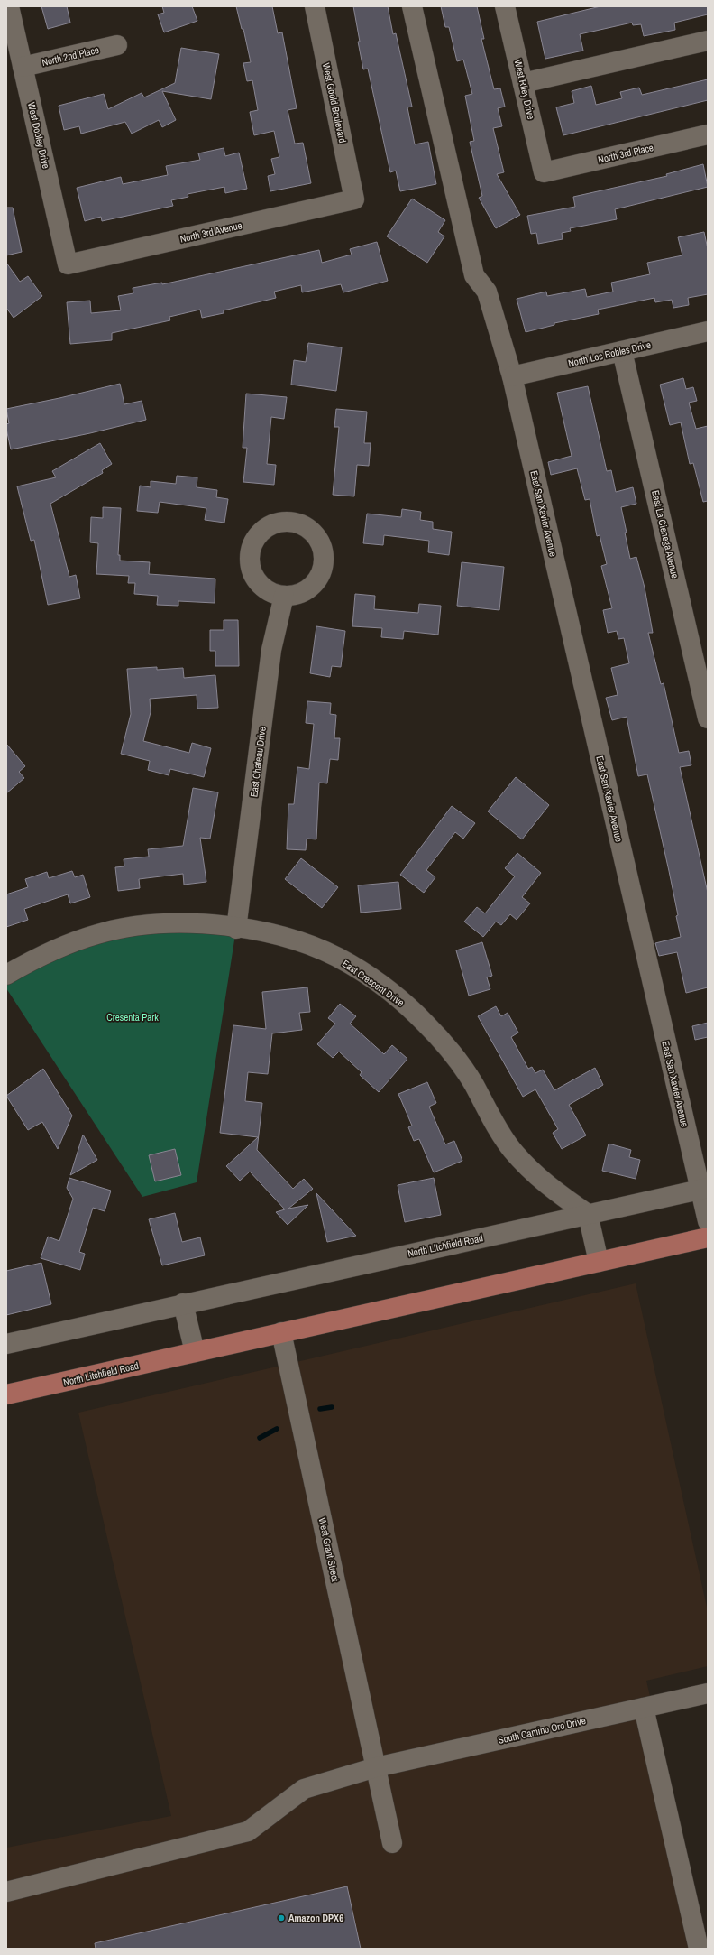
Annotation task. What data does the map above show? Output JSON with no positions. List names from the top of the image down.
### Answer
{
  "streets": {
    "main road": ["North Litchfield Road"],
    "street": [
      "North 2nd Place",
      "West Riley Drive",
      "West Goold Boulevard",
      "West Dooley Drive",
      "North 3rd Place",
      "North 3rd Avenue",
      "North Los Robles Drive",
      "East San Xavier Avenue",
      "East La Cienega Avenue",
      "East Chateau Drive",
      "East Crescent Drive",
      "West Grant Street",
      "South Camino Oro Drive"
    ]
  },
  "crossings": [
    ["North 2nd Place", "West Dooley Drive"],
    ["West Riley Drive", "North 3rd Place"],
    ["West Goold Boulevard", "North 3rd Avenue"],
    ["West Dooley Drive", "North 3rd Avenue"],
    ["North Los Robles Drive", "East San Xavier Avenue"],
    ["North Los Robles Drive", "East La Cienega Avenue"],
    ["East San Xavier Avenue", "North Litchfield Road"],
    ["East Chateau Drive", "East Crescent Drive"],
    ["East Crescent Drive", "North Litchfield Road"],
    ["North Litchfield Road", "West Grant Street"],
    ["West Grant Street", "South Camino Oro Drive"]
  ],
  "parks": ["Cresenta Park"],
  "places": ["Amazon DPX6"]
}
